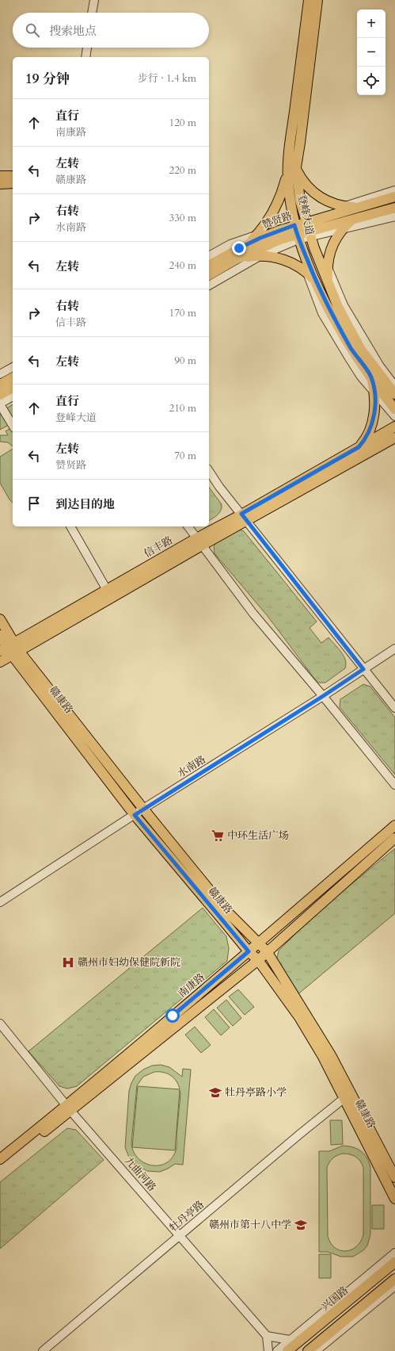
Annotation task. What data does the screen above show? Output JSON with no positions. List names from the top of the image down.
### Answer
{
  "streets": {
    "main road": [
      "登峰大道",
      "赞贤路",
      "信丰路",
      "赣康路",
      "南康路",
      "兴国路"
    ],
    "street": ["水南路", "九曲河路", "牡丹亭路"]
  },
  "crossings": [
    ["登峰大道", "赞贤路"],
    ["信丰路", "赣康路"],
    ["赣康路", "水南路"],
    ["赣康路", "南康路"],
    ["赣康路", "牡丹亭路"],
    ["南康路", "九曲河路"],
    ["九曲河路", "牡丹亭路"]
  ],
  "places": {
    "supermarket": ["中环生活广场"],
    "hospital": ["赣州市妇幼保健院新院"],
    "school or university": ["牡丹亭路小学", "赣州市第十八中学"]
  },
  "page": {
    "map_buttons": ["+", "−"],
    "search": "搜索地点",
    "heading": ["19 分钟", "步行 · 1.4 km"],
    "list": [
      ["直行", "南康路", "120 m"],
      ["左转", "赣康路", "220 m"],
      ["右转", "水南路", "330 m"],
      ["左转", "240 m"],
      ["右转", "信丰路", "170 m"],
      ["左转", "90 m"],
      ["直行", "登峰大道", "210 m"],
      ["左转", "赞贤路", "70 m"],
      "到达目的地"
    ]
  }
}
